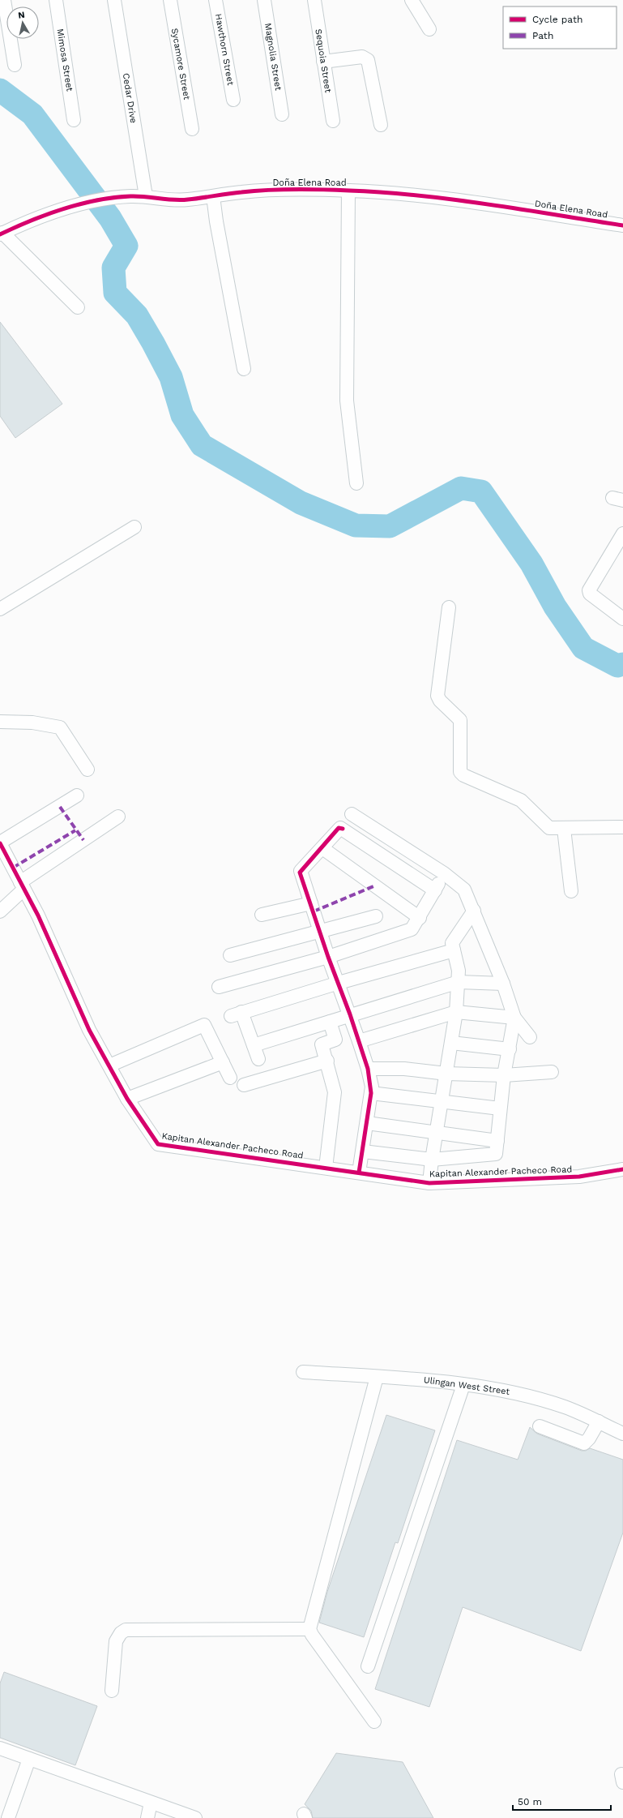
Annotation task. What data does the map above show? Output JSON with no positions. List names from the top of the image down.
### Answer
{
  "streets": {
    "street": [
      "Hawthorn Street",
      "Magnolia Street",
      "Mimosa Street",
      "Sequoia Street",
      "Sycamore Street",
      "Cedar Drive",
      "Doña Elena Road",
      "Kapitan Alexander Pacheco Road",
      "Ulingan West Street"
    ]
  },
  "crossings": [
    ["Cedar Drive", "Doña Elena Road"]
  ],
  "legend": ["Cycle path", "Path"],
  "scale_bar": "50 m",
  "north": "top"
}
